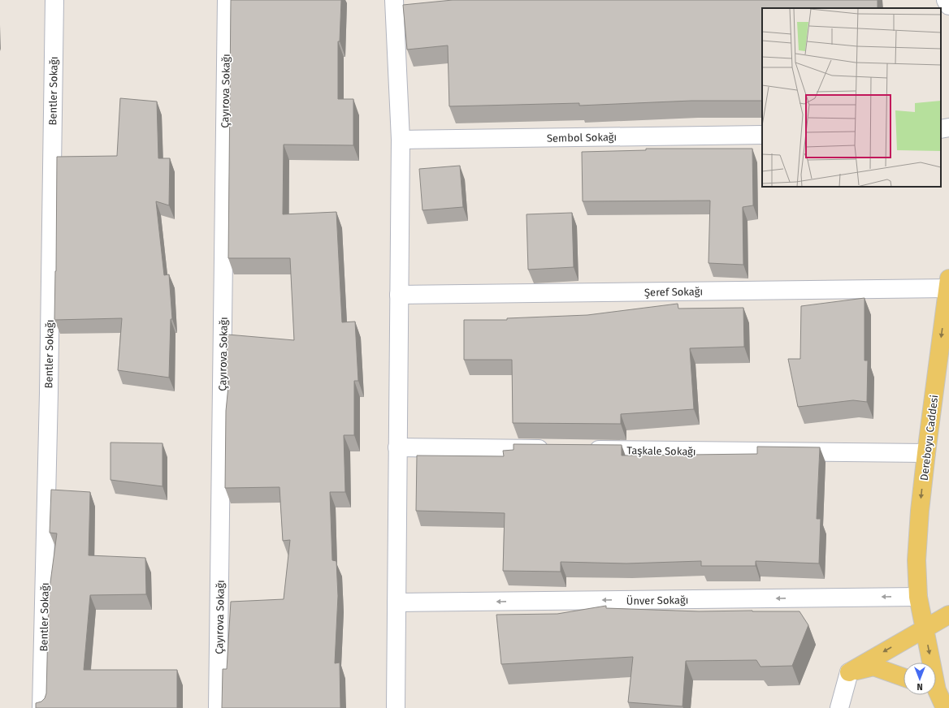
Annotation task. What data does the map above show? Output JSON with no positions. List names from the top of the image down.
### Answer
{
  "streets": {
    "main road": ["Dereboyu Caddesi"],
    "street": [
      "Bentler Sokağı",
      "Çayırova Sokağı",
      "Sembol Sokağı",
      "Şeref Sokağı",
      "Taşkale Sokağı",
      "Ünver Sokağı"
    ]
  },
  "crossings": [
    ["Şeref Sokağı", "Dereboyu Caddesi"],
    ["Dereboyu Caddesi", "Taşkale Sokağı"],
    ["Dereboyu Caddesi", "Ünver Sokağı"]
  ],
  "one_way": ["Dereboyu Caddesi", "Ünver Sokağı"],
  "north": "bottom"
}
